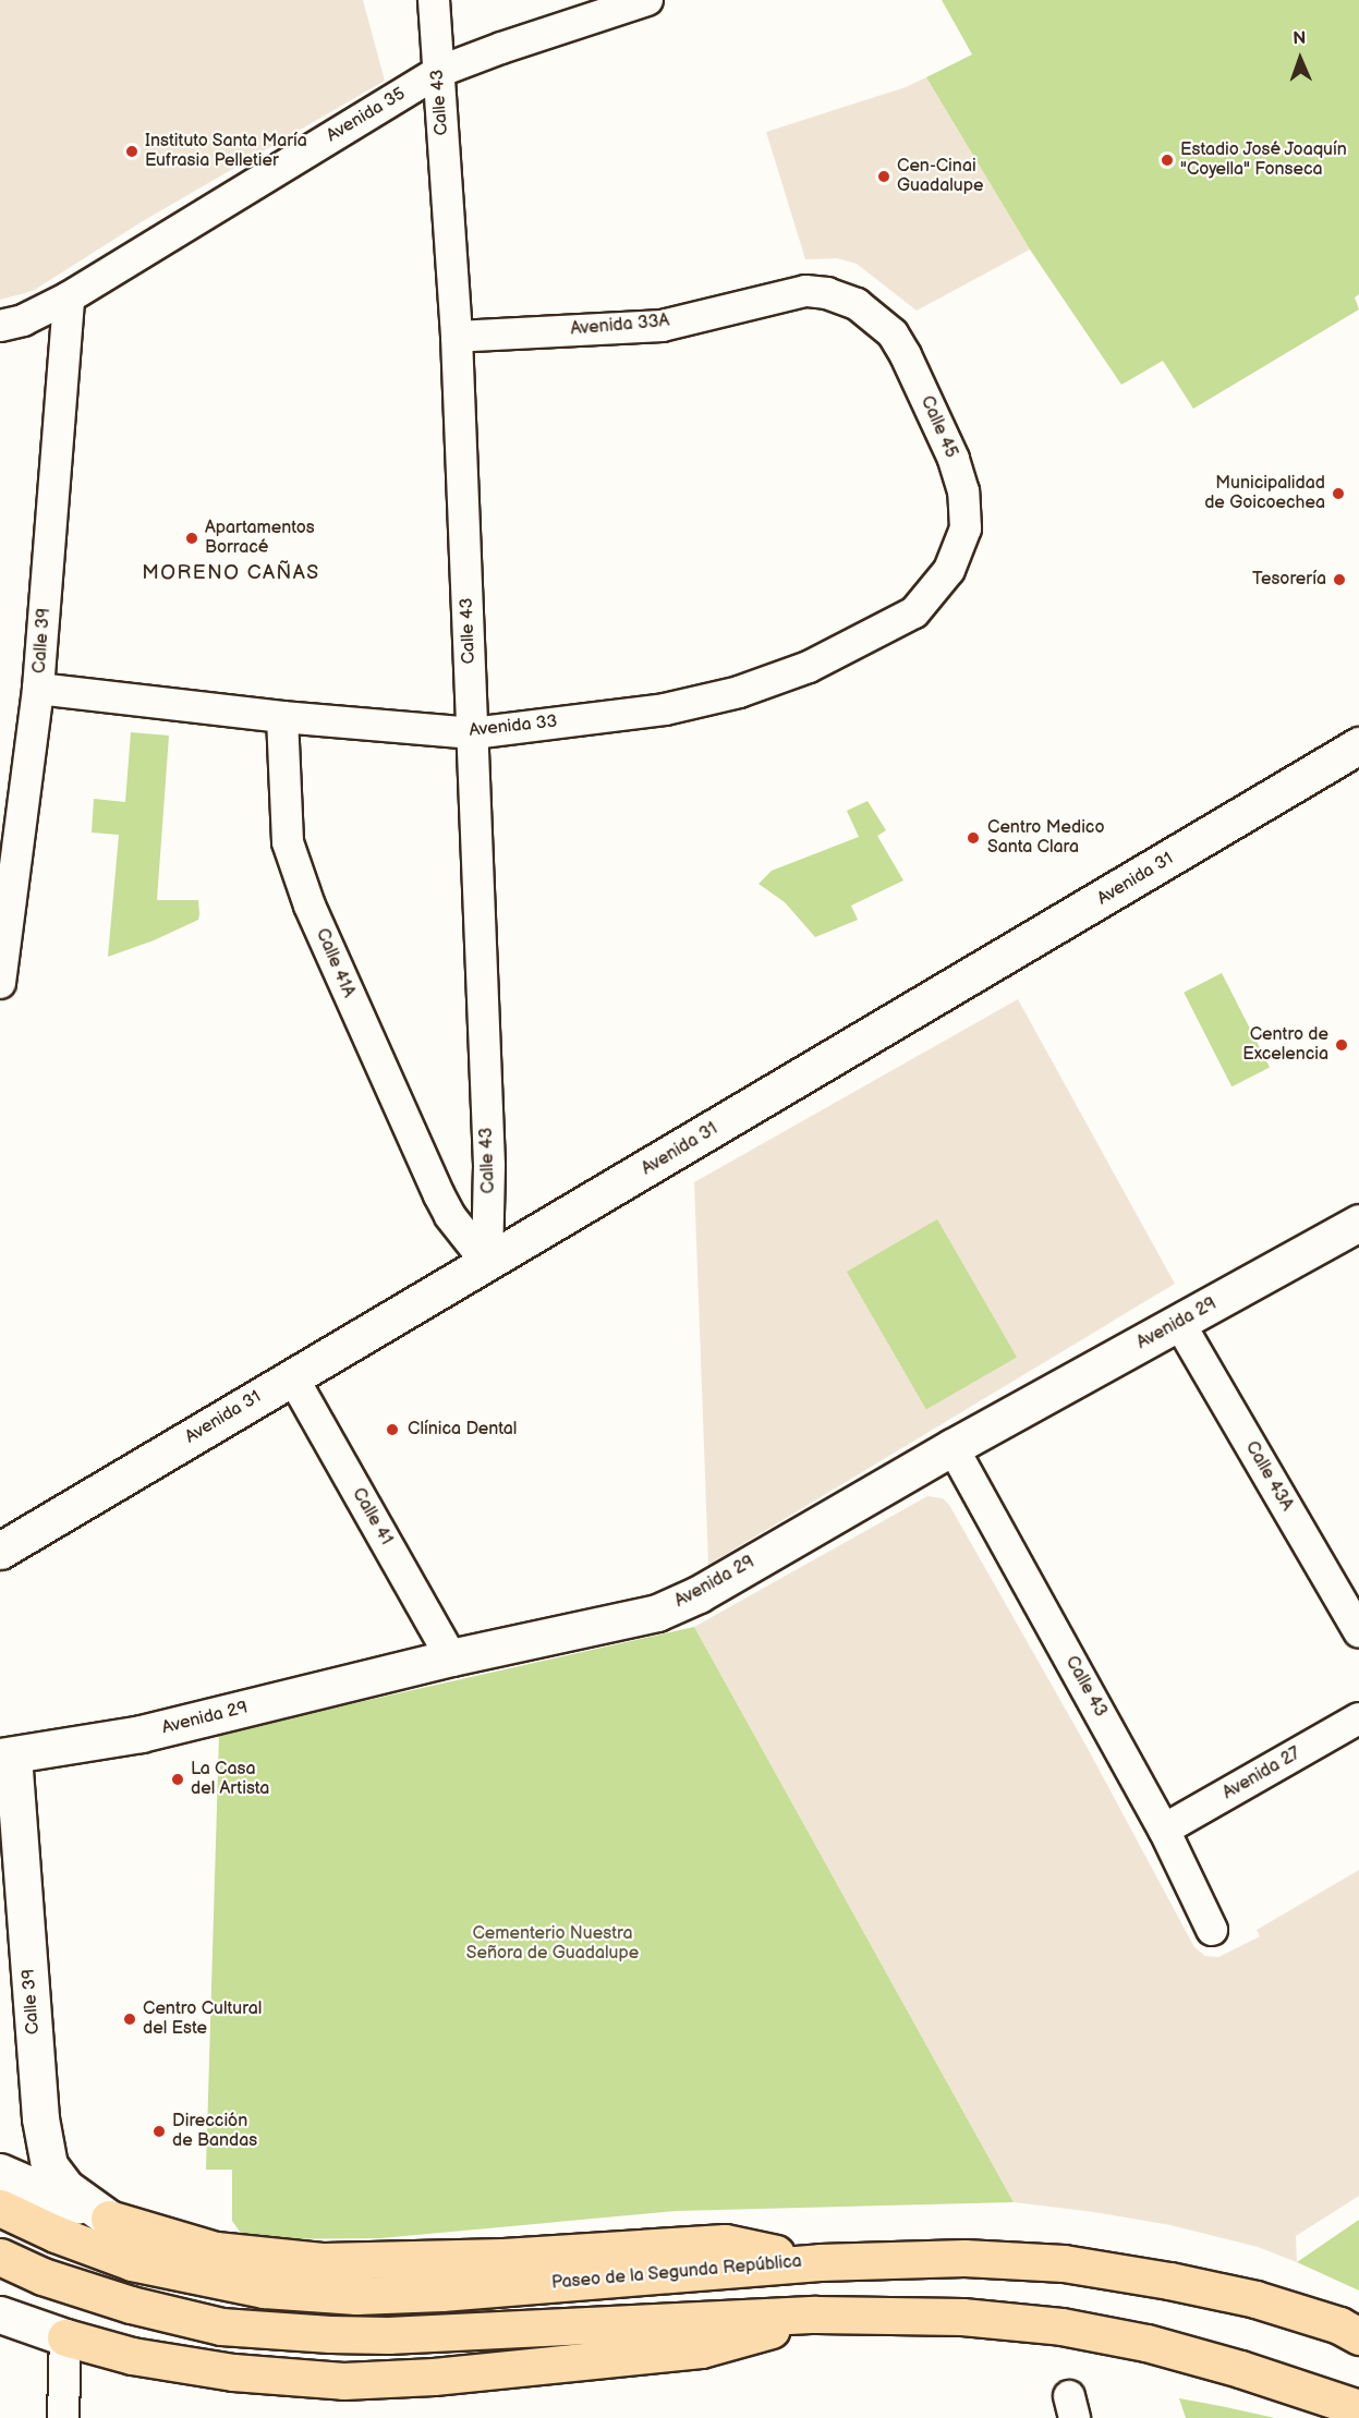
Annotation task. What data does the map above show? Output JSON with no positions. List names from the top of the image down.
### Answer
{
  "streets": {
    "highway": ["Paseo de la Segunda República"],
    "main road": ["Calle 39", "Avenida 31", "Avenida 29"],
    "street": [
      "Calle 43",
      "Avenida 35",
      "Avenida 33A",
      "Calle 45",
      "Avenida 33",
      "Calle 41A",
      "Calle 43A",
      "Calle 41",
      "Avenida 27"
    ]
  },
  "crossings": [
    ["Calle 43", "Avenida 35"],
    ["Calle 43", "Avenida 33A"],
    ["Calle 43", "Avenida 33"],
    ["Calle 43", "Avenida 31"],
    ["Calle 43", "Calle 41A"],
    ["Calle 43", "Avenida 29"],
    ["Calle 43", "Avenida 27"],
    ["Avenida 35", "Calle 39"],
    ["Avenida 33A", "Calle 45"],
    ["Calle 45", "Avenida 33"],
    ["Calle 39", "Avenida 33"],
    ["Calle 39", "Avenida 29"],
    ["Avenida 33", "Calle 41A"],
    ["Avenida 31", "Calle 41A"],
    ["Avenida 31", "Calle 41"],
    ["Avenida 29", "Calle 43A"],
    ["Avenida 29", "Calle 41"]
  ],
  "districts": ["MORENO CAÑAS"],
  "parks": ["Cementerio Nuestra Señora de Guadalupe"],
  "places": [
    "Instituto Santa María Eufrasia Pelletier",
    "Estadio José Joaquín \"Coyella\" Fonseca",
    "Cen-Cinai Guadalupe",
    "Municipalidad de Goicoechea",
    "Apartamentos Borracé",
    "Tesorería",
    "Centro Medico Santa Clara",
    "Centro de Excelencia",
    "Clínica Dental",
    "La Casa del Artista",
    "Centro Cultural del Este",
    "Dirección de Bandas"
  ],
  "north": "top"
}
